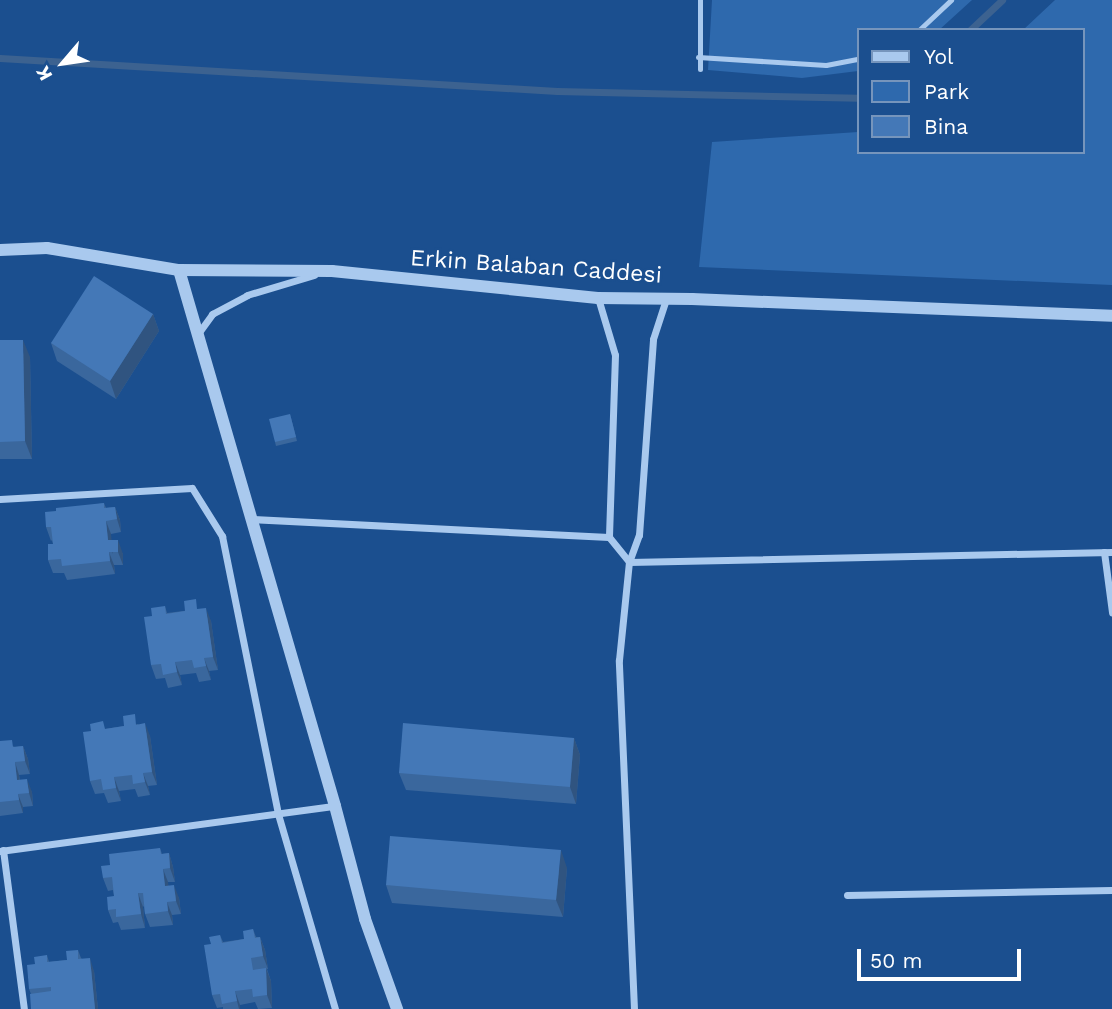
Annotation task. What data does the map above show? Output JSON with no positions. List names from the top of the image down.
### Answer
{
  "streets": {
    "street": ["Erkin Balaban Caddesi"]
  },
  "legend": ["Yol", "Park", "Bina"],
  "scale_bar": "50 m",
  "north": "bottom left"
}
